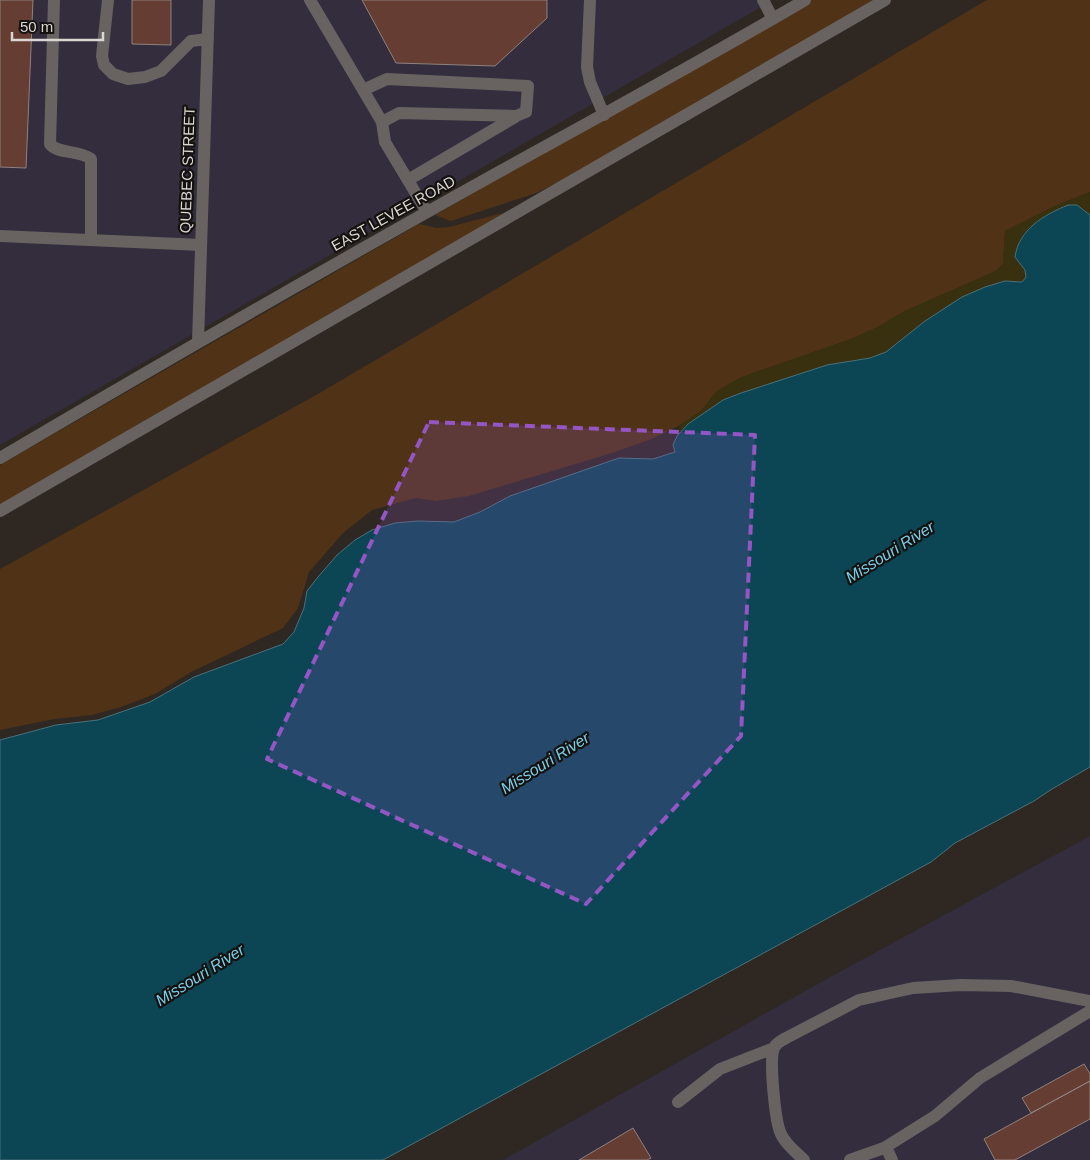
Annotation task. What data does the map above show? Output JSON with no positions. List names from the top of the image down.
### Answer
{
  "streets": {
    "street": ["QUEBEC STREET", "EAST LEVEE ROAD"]
  },
  "crossings": [
    ["QUEBEC STREET", "EAST LEVEE ROAD"]
  ],
  "water": ["Missouri River"],
  "scale_bar": "50 m"
}
